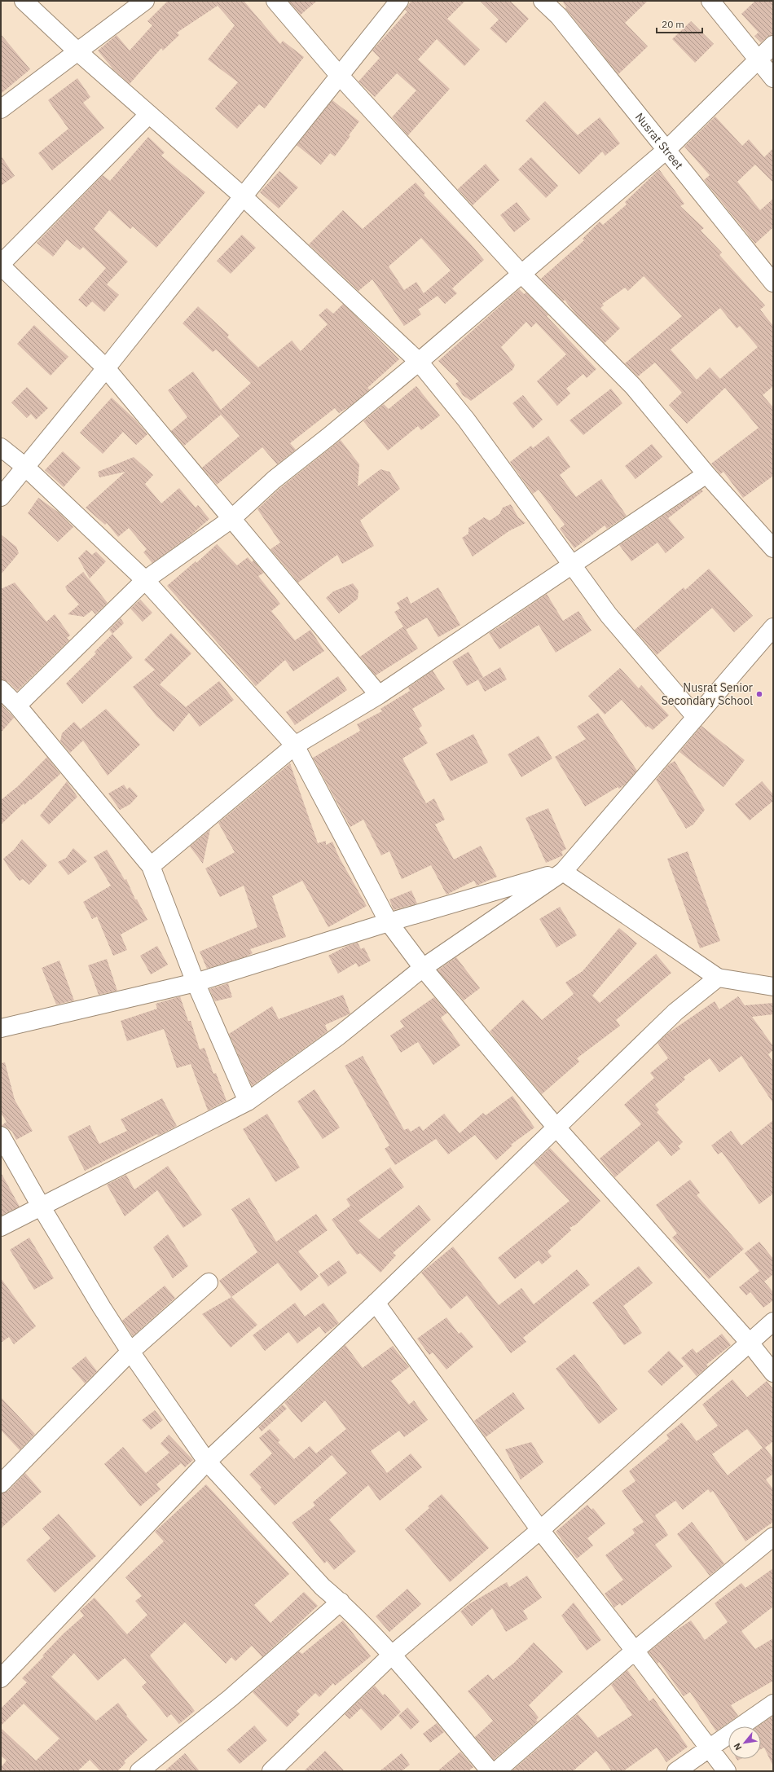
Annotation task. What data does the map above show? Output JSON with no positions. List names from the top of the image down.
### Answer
{
  "streets": {
    "street": ["Nusrat Street"]
  },
  "places": ["Nusrat Senior Secondary School"],
  "scale_bar": "20 m",
  "north": "bottom left"
}
